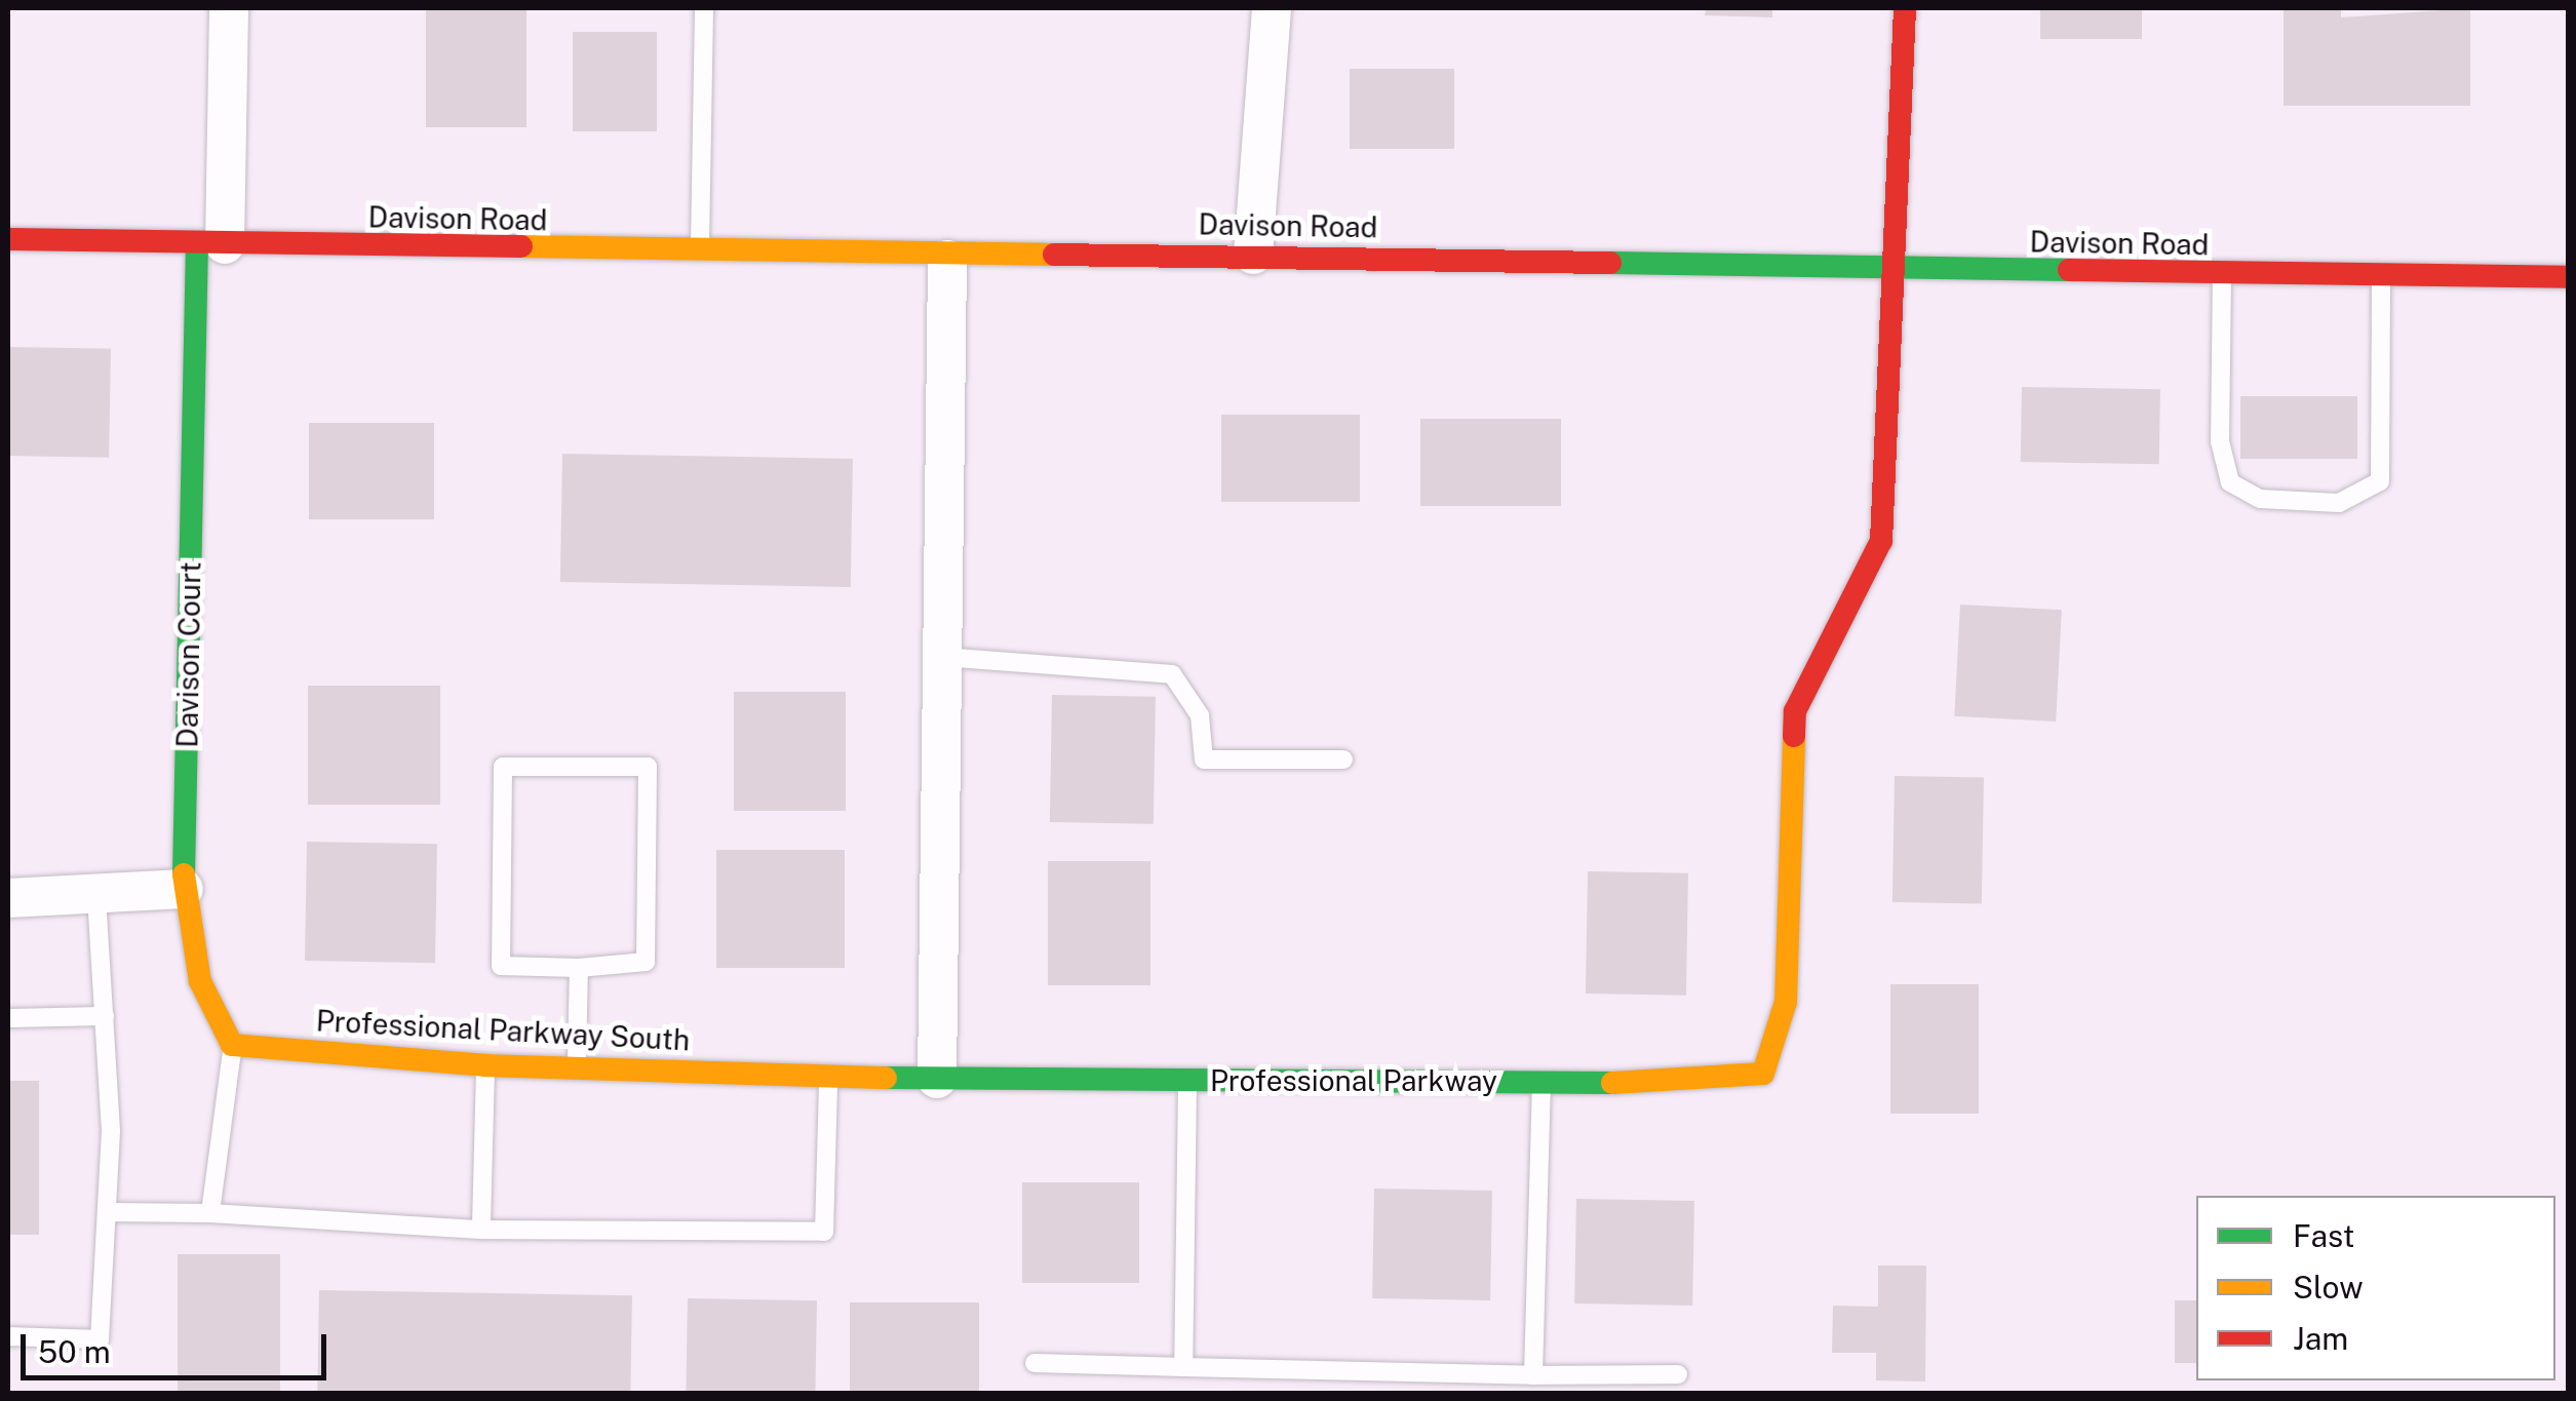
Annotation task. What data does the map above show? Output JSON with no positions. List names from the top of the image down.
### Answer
{
  "streets": {
    "street": [
      "Davison Road",
      "Davison Court",
      "Professional Parkway South",
      "Professional Parkway"
    ]
  },
  "crossings": [
    ["Davison Road", "Davison Court"],
    ["Davison Road", "Professional Parkway"],
    ["Professional Parkway South", "Professional Parkway"]
  ],
  "legend": ["Fast", "Slow", "Jam"],
  "scale_bar": "50 m"
}
